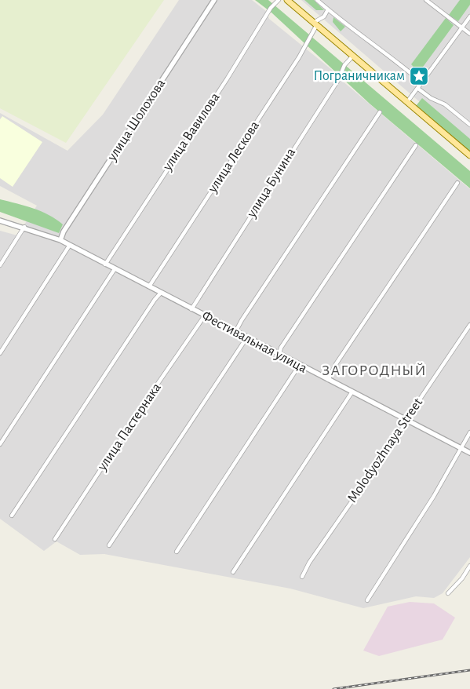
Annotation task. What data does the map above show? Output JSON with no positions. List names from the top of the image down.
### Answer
{
  "streets": {
    "street": [
      "улица Шолохова",
      "улица Вавилова",
      "улица Лескова",
      "улица Бунина",
      "Фестивальная улица",
      "улица Пастернака",
      "Molodyozhnaya Street"
    ]
  },
  "crossings": [
    ["улица Шолохова", "Фестивальная улица"],
    ["улица Вавилова", "Фестивальная улица"],
    ["улица Лескова", "Фестивальная улица"],
    ["улица Бунина", "Фестивальная улица"],
    ["Фестивальная улица", "улица Пастернака"],
    ["Фестивальная улица", "Molodyozhnaya Street"]
  ],
  "districts": ["ЗАГОРОДНЫЙ"],
  "places": {
    "place": ["Пограничникам"]
  }
}
